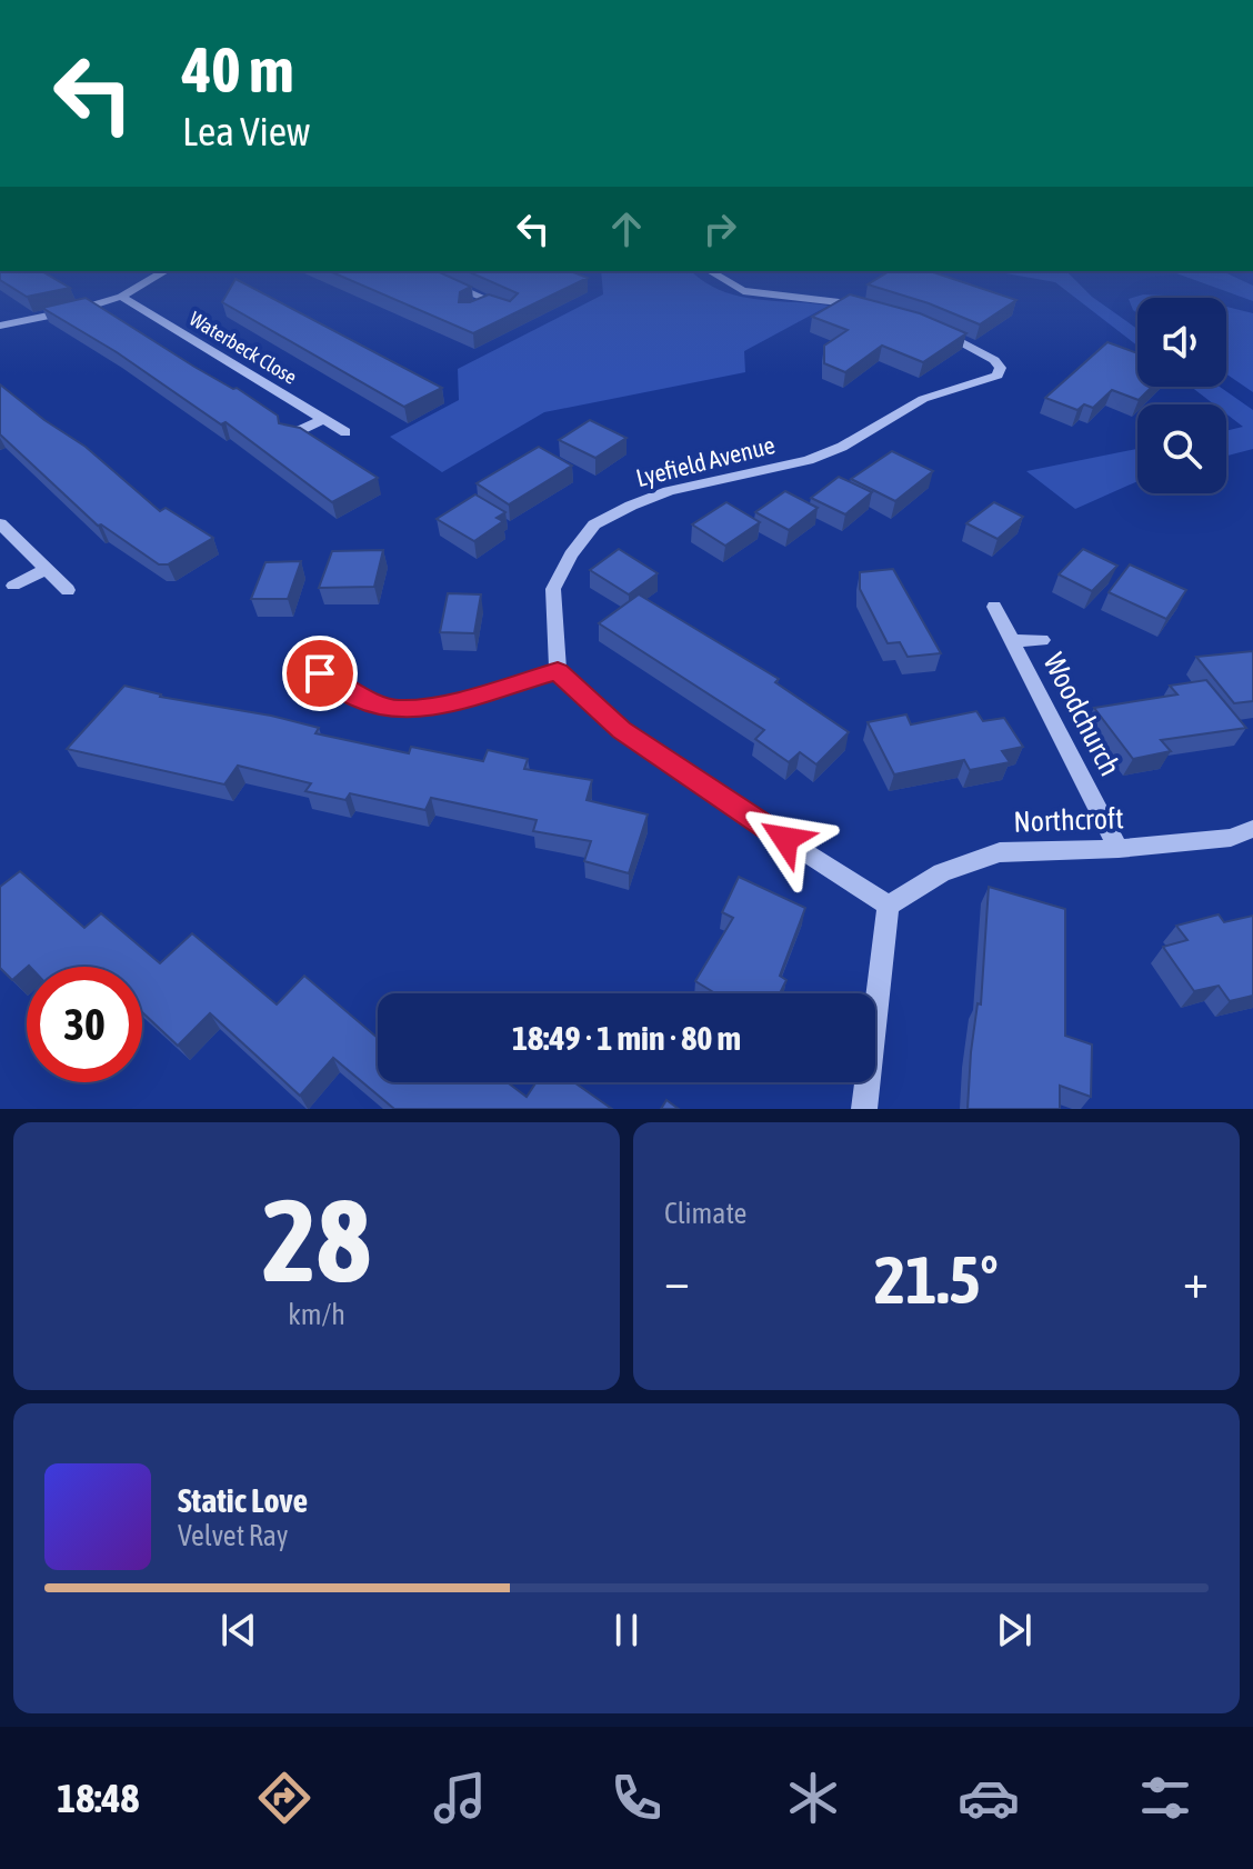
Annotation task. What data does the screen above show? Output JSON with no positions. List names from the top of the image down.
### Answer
{
  "streets": {
    "street": [
      "Waterbeck Close",
      "Lyefield Avenue",
      "Woodchurch",
      "Northcroft"
    ]
  },
  "crossings": [
    ["Woodchurch", "Northcroft"]
  ],
  "page": {
    "turn": ["40 m", "Lea View"],
    "limit": "30",
    "trip": "18:49 · 1 min · 80 m",
    "tile": [
      ["28", "km/h"],
      "Climate"
    ],
    "heat": ["−", "21.5°", "+"],
    "song": ["Static Love", "Velvet Ray"],
    "tabs": "18:48"
  }
}
